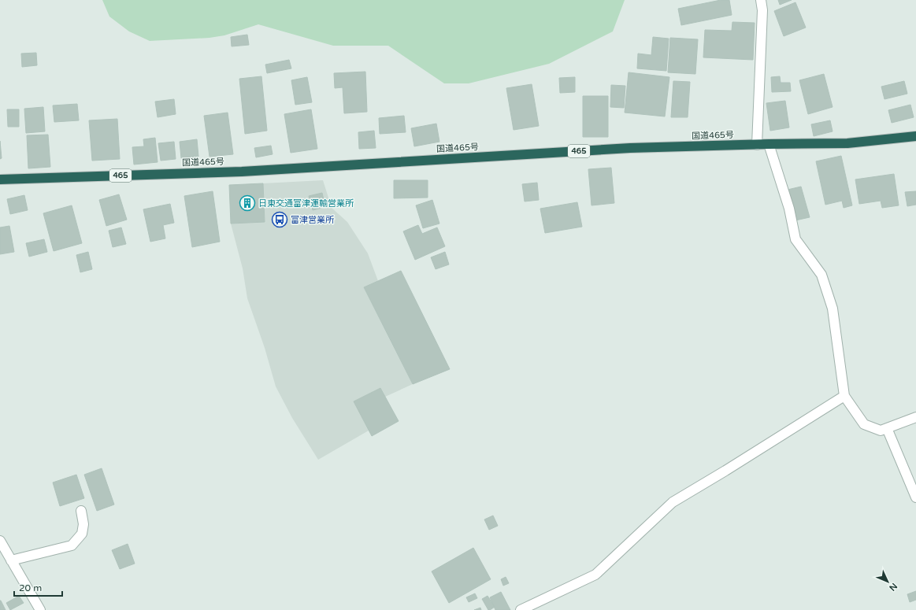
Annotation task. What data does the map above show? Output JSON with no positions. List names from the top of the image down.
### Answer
{
  "streets": {
    "highway": ["国道465号", "465"]
  },
  "places": {
    "building": ["日東交通富津運輸営業所"],
    "bus stop": ["富津営業所"]
  },
  "scale_bar": "20 m",
  "north": "bottom right"
}
